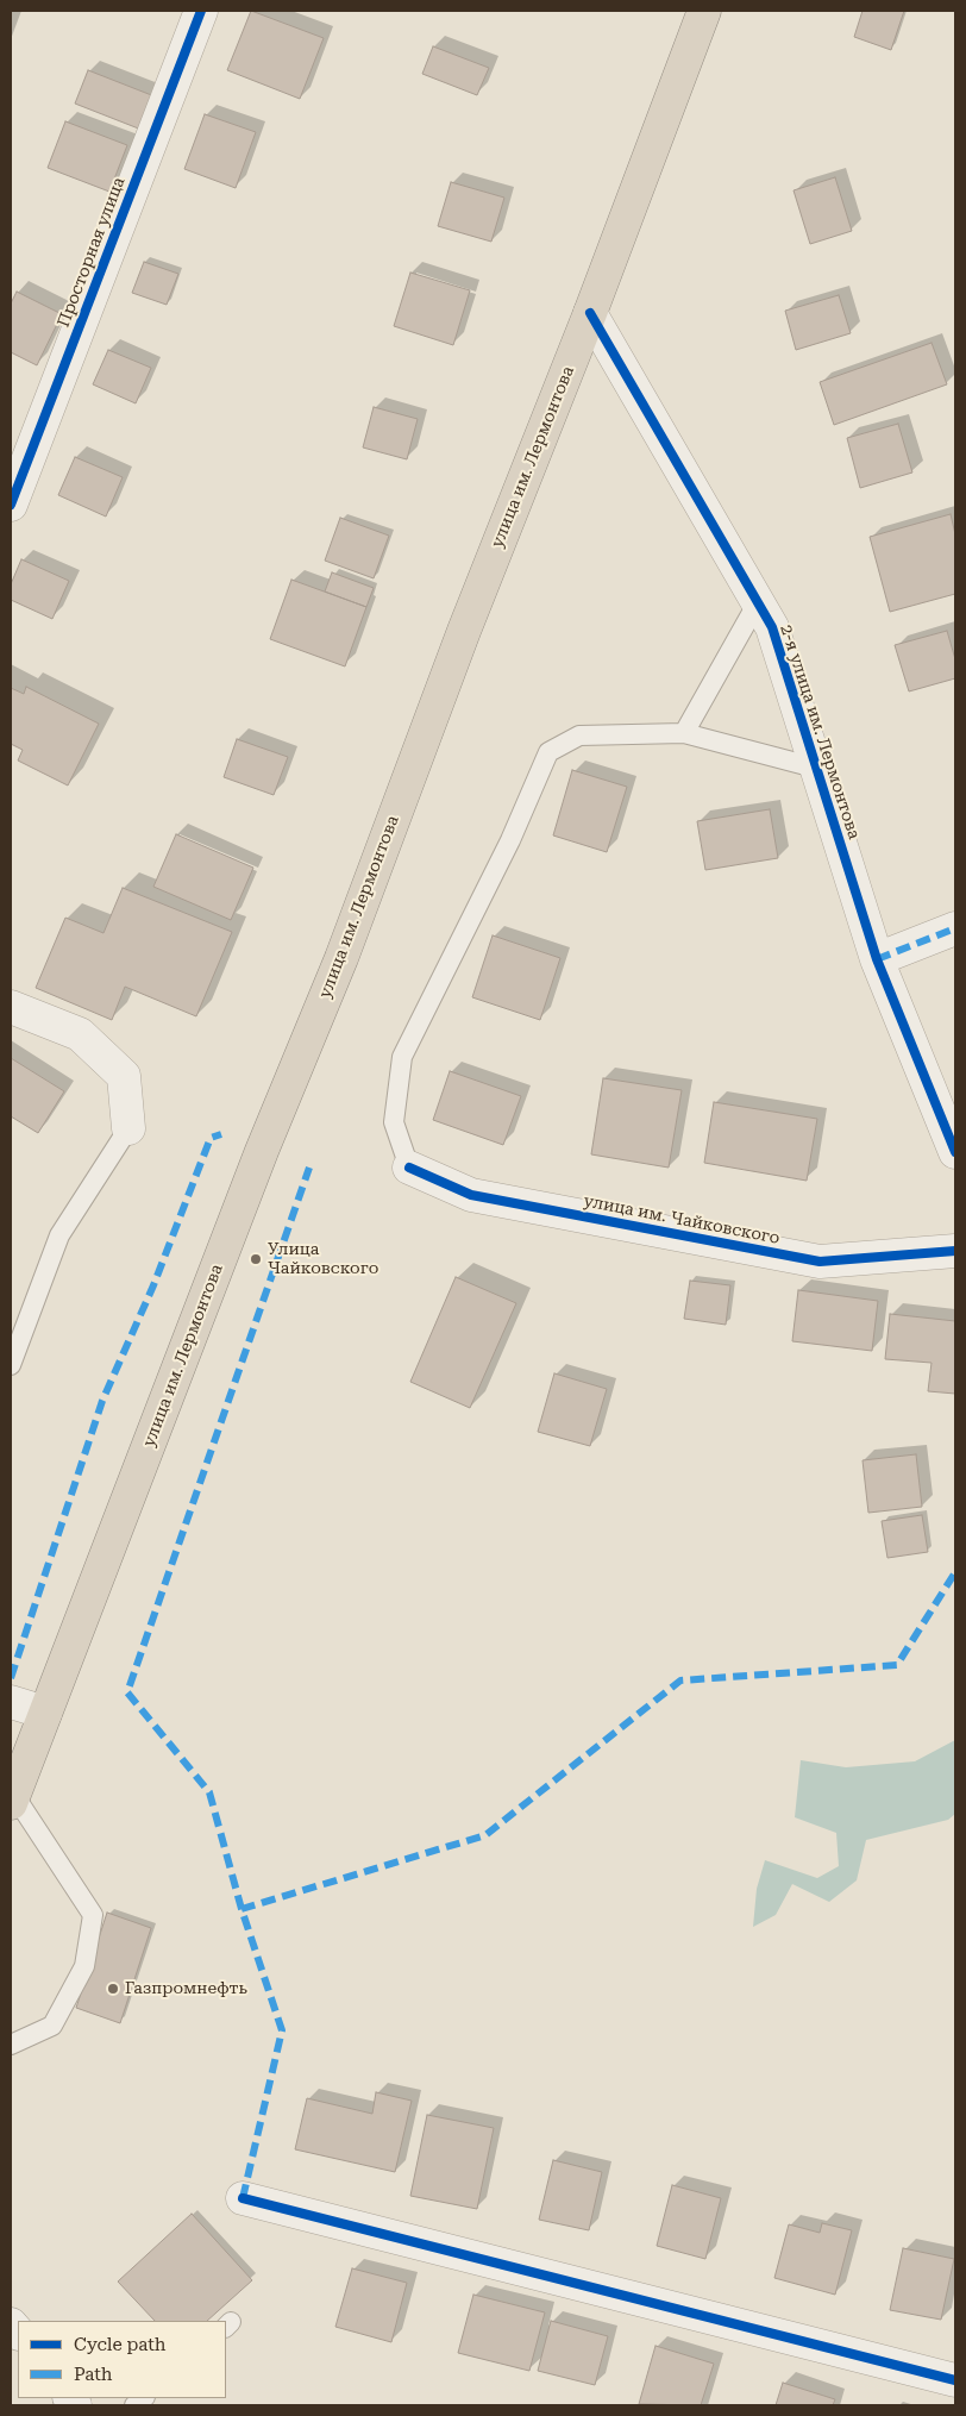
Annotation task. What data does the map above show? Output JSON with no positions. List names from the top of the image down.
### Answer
{
  "streets": {
    "highway": ["улица им. Лермонтова"],
    "street": ["Просторная улица", "2-я улица им. Лермонтова", "улица им. Чайковского"]
  },
  "crossings": [
    ["улица им. Лермонтова", "2-я улица им. Лермонтова"]
  ],
  "places": ["Улица Чайковского", "Газпромнефть"],
  "legend": ["Cycle path", "Path"]
}
